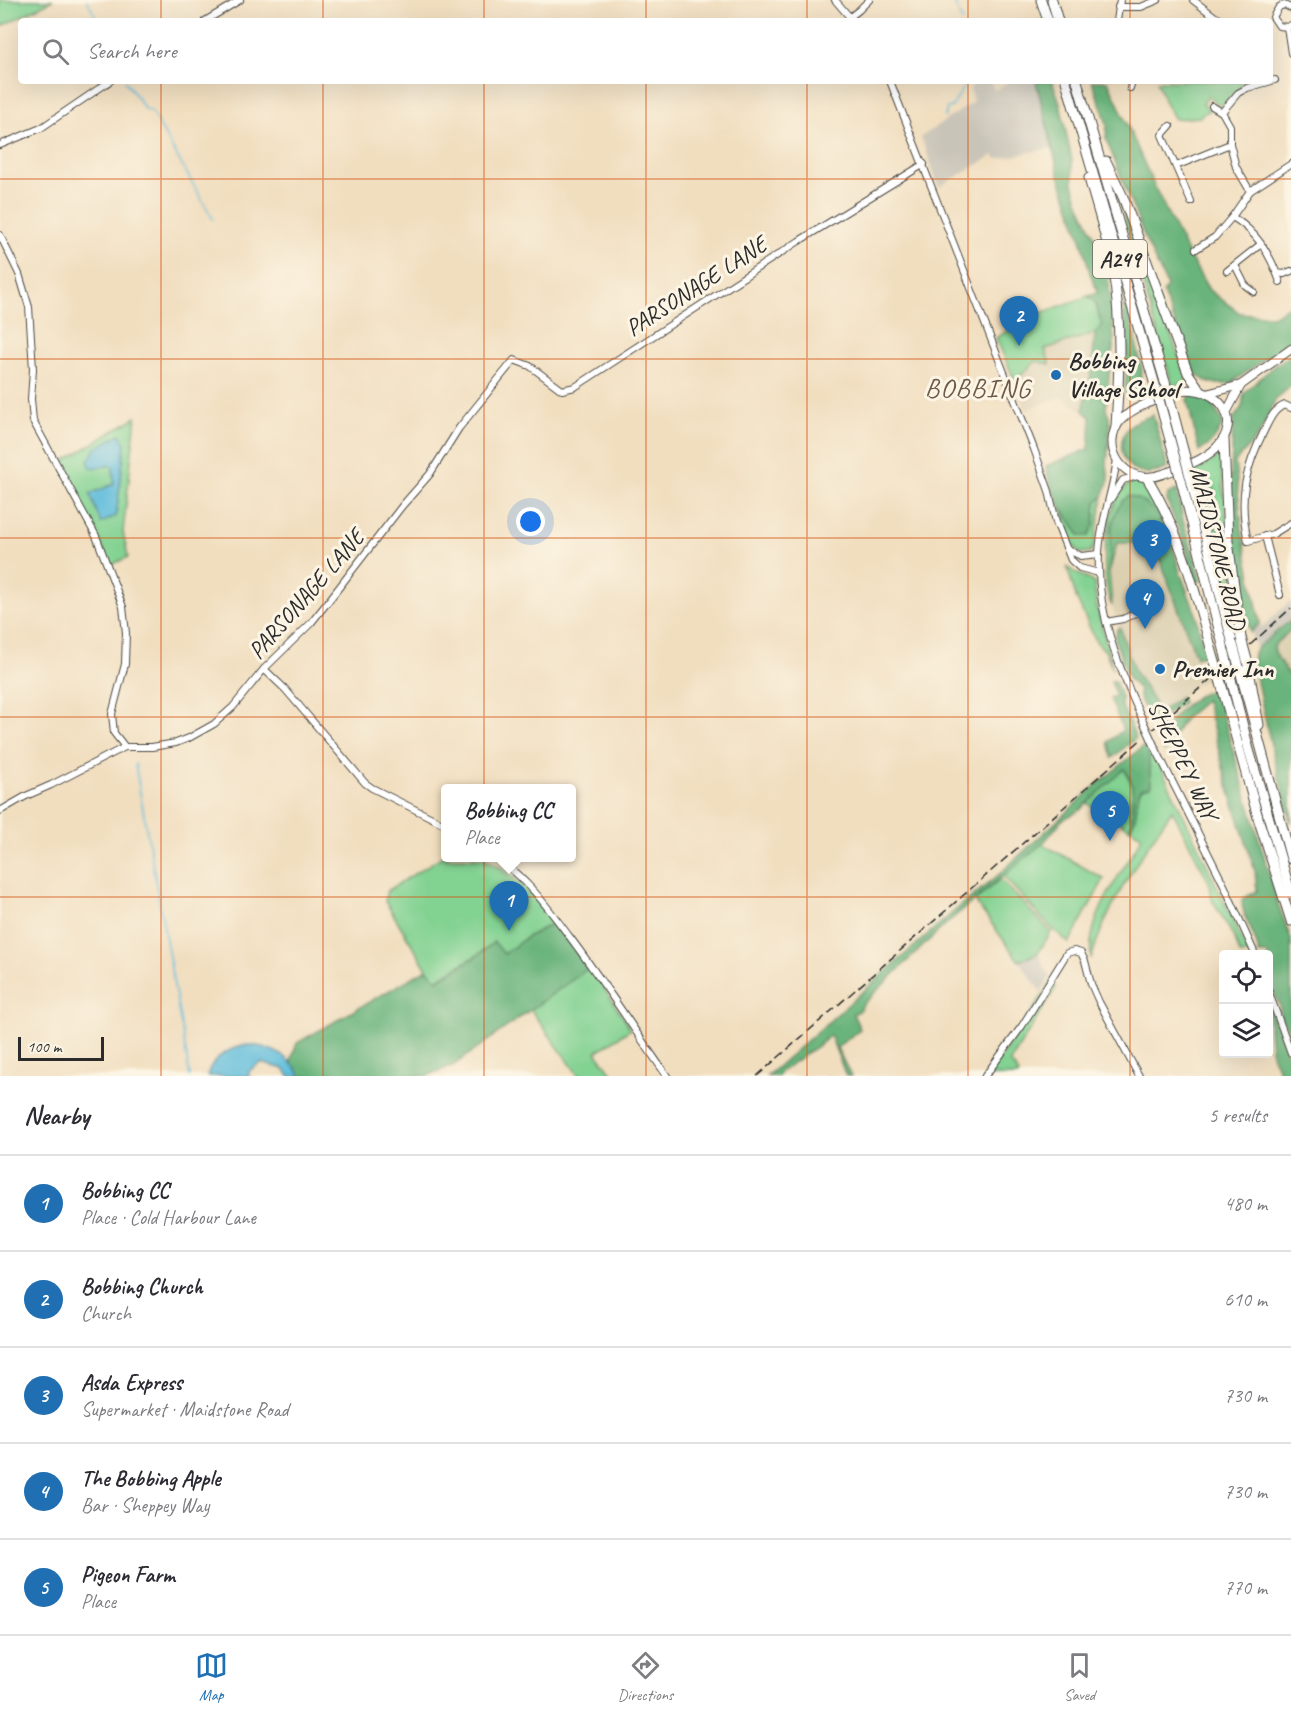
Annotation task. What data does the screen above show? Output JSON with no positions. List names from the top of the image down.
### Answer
{
  "streets": {
    "highway": ["A249", "MAIDSTONE ROAD"],
    "street": ["PARSONAGE LANE", "SHEPPEY WAY"]
  },
  "crossings": [
    ["A249", "MAIDSTONE ROAD"]
  ],
  "districts": ["BOBBING"],
  "places": ["Bobbing Village School", "Premier Inn"],
  "scale_bar": "100 m",
  "page": {
    "search": "Search here",
    "pins": [
      "2",
      "3",
      "4",
      "5",
      "1"
    ],
    "popup": ["Bobbing CC", "Place"],
    "scale": "100 m",
    "heading": ["Nearby", "5 results"],
    "list": [
      {
        "mark": "1",
        "name": "Bobbing CC",
        "note": "Place · Cold Harbour Lane",
        "value": "480 m"
      },
      {
        "mark": "2",
        "name": "Bobbing Church",
        "note": "Church",
        "value": "610 m"
      },
      {
        "mark": "3",
        "name": "Asda Express",
        "note": "Supermarket · Maidstone Road",
        "value": "730 m"
      },
      {
        "mark": "4",
        "name": "The Bobbing Apple",
        "note": "Bar · Sheppey Way",
        "value": "730 m"
      },
      {
        "mark": "5",
        "name": "Pigeon Farm",
        "note": "Place",
        "value": "770 m"
      }
    ],
    "nav": ["Map", "Directions", "Saved"]
  }
}
